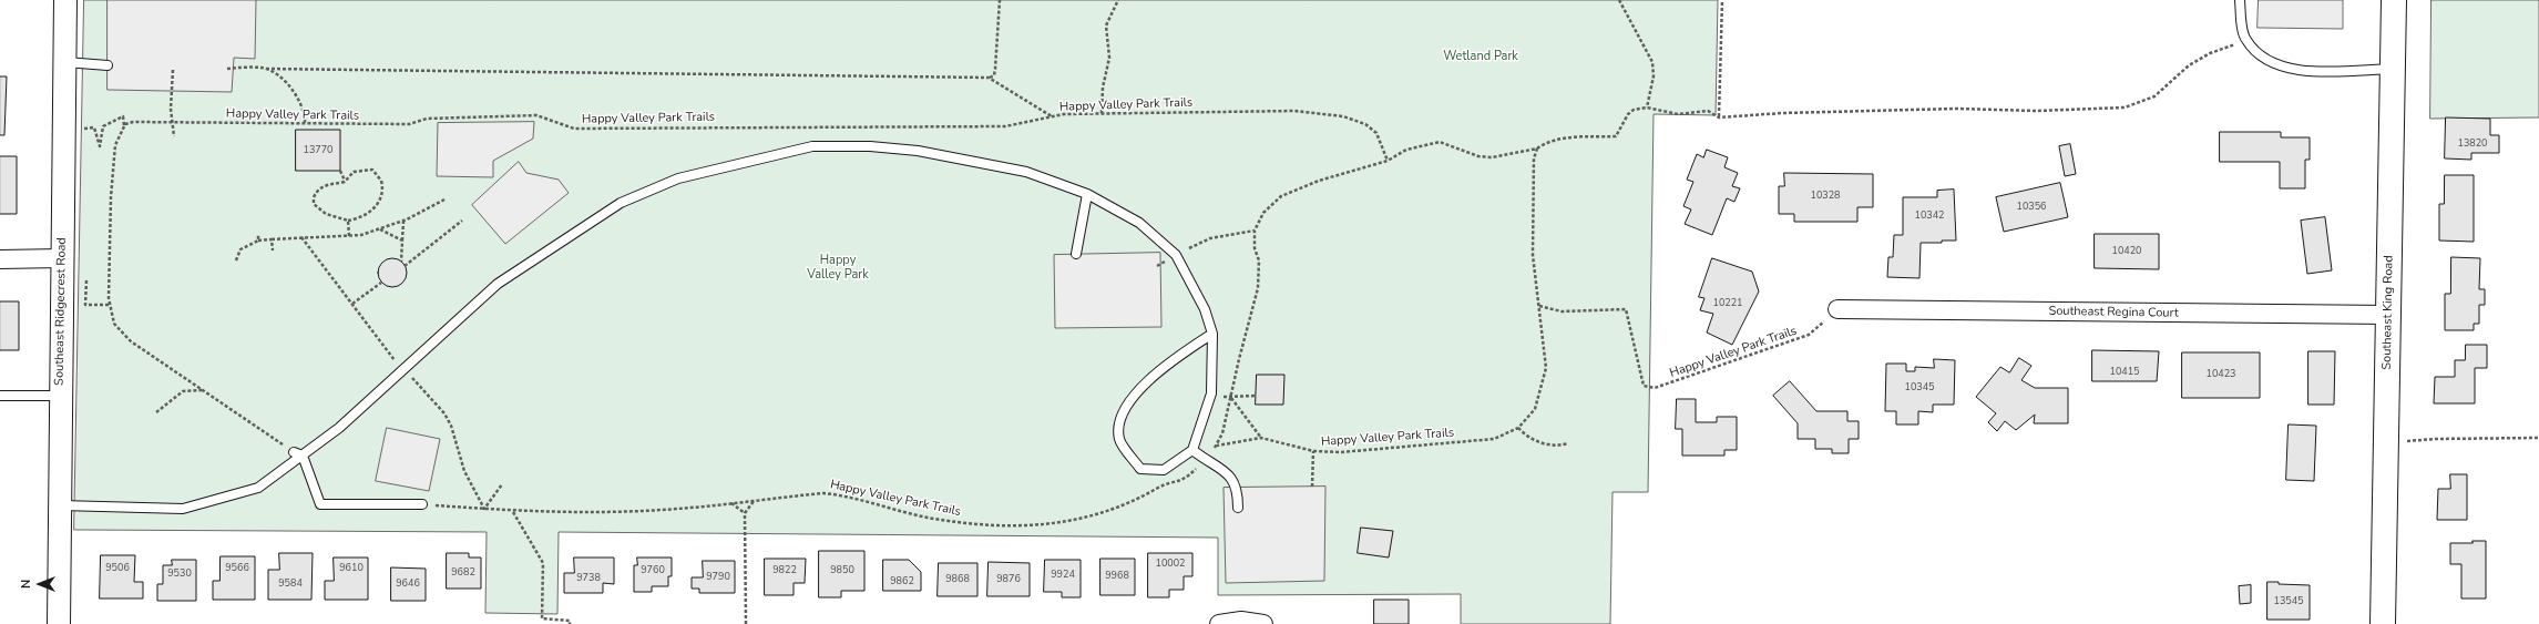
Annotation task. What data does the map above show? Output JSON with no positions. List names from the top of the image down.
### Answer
{
  "streets": {
    "main road": ["Southeast King Road"],
    "street": ["Southeast Ridgecrest Road", "Southeast Regina Court"],
    "path": ["Happy Valley Park Trails"]
  },
  "crossings": [
    ["Southeast Regina Court", "Southeast King Road"]
  ],
  "parks": ["Wetland Park", "Happy Valley Park"],
  "house_numbers": [
    "13820",
    "13770",
    "10328",
    "10356",
    "10342",
    "10420",
    "10221",
    "10415",
    "10423",
    "10345",
    "10002",
    "9506",
    "9566",
    "9610",
    "9760",
    "9822",
    "9850",
    "9682",
    "9530",
    "9924",
    "9968",
    "9790",
    "9738",
    "9868",
    "9876",
    "9862",
    "9584",
    "9646",
    "13545"
  ],
  "north": "left"
}
